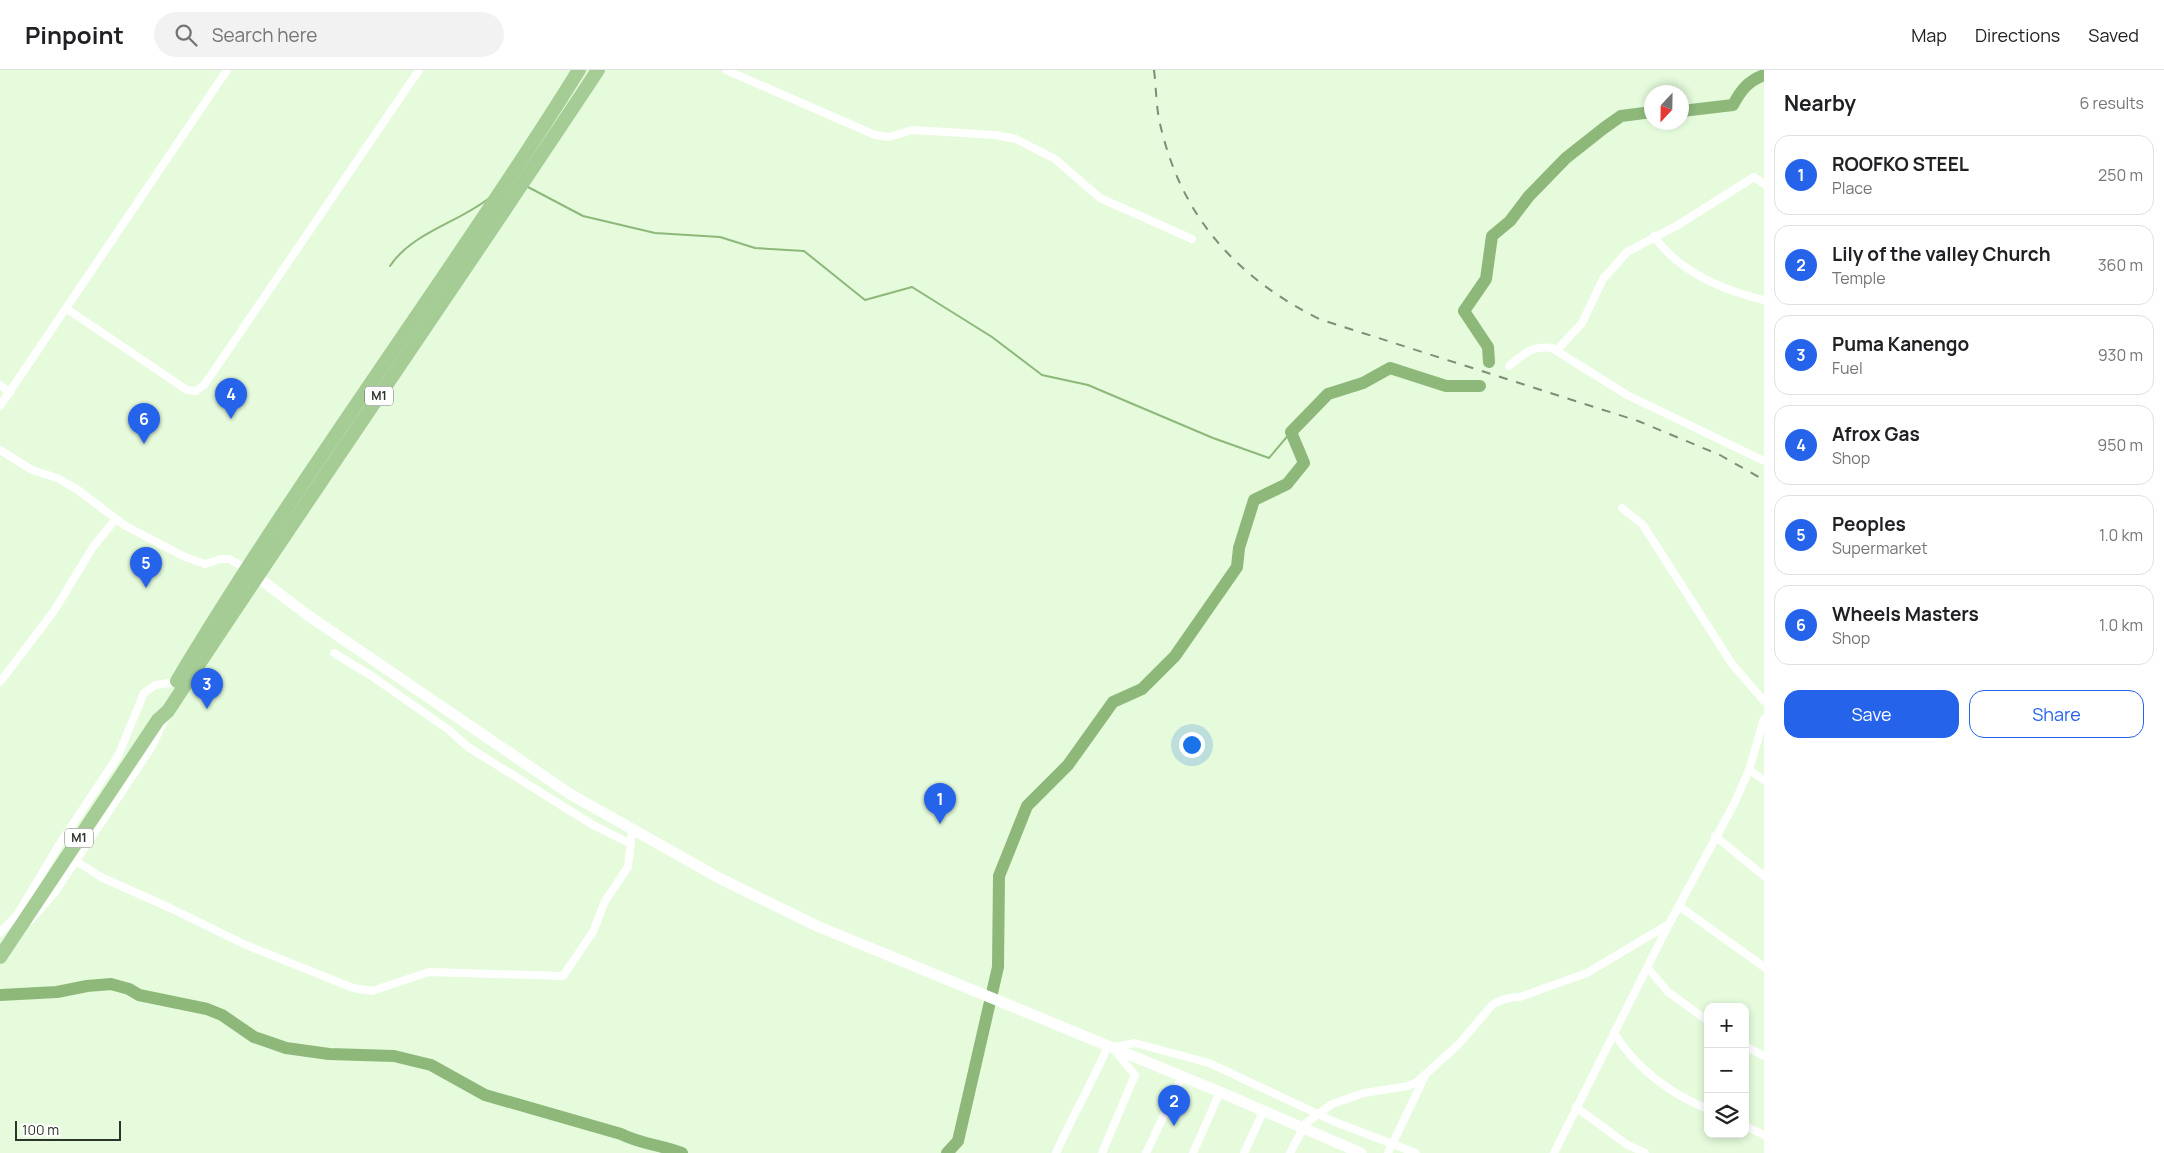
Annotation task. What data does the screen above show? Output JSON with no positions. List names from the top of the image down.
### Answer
{
  "streets": {
    "highway": ["M1"]
  },
  "scale_bar": "100 m",
  "north": "bottom",
  "page": {
    "header": "Pinpoint",
    "search": "Search here",
    "nav": ["Map", "Directions", "Saved"],
    "heading": ["Nearby", "6 results"],
    "list": [
      {
        "mark": "1",
        "name": "ROOFKO STEEL",
        "note": "Place",
        "value": "250 m"
      },
      {
        "mark": "2",
        "name": "Lily of the valley Church",
        "note": "Temple",
        "value": "360 m"
      },
      {
        "mark": "3",
        "name": "Puma Kanengo",
        "note": "Fuel",
        "value": "930 m"
      },
      {
        "mark": "4",
        "name": "Afrox Gas",
        "note": "Shop",
        "value": "950 m"
      },
      {
        "mark": "5",
        "name": "Peoples",
        "note": "Supermarket",
        "value": "1.0 km"
      },
      {
        "mark": "6",
        "name": "Wheels Masters",
        "note": "Shop",
        "value": "1.0 km"
      }
    ],
    "pins": [
      "4",
      "6",
      "5",
      "3",
      "1",
      "2"
    ],
    "buttons": ["Save", "Share"],
    "map_buttons": ["+", "−"],
    "scale": "100 m"
  }
}
